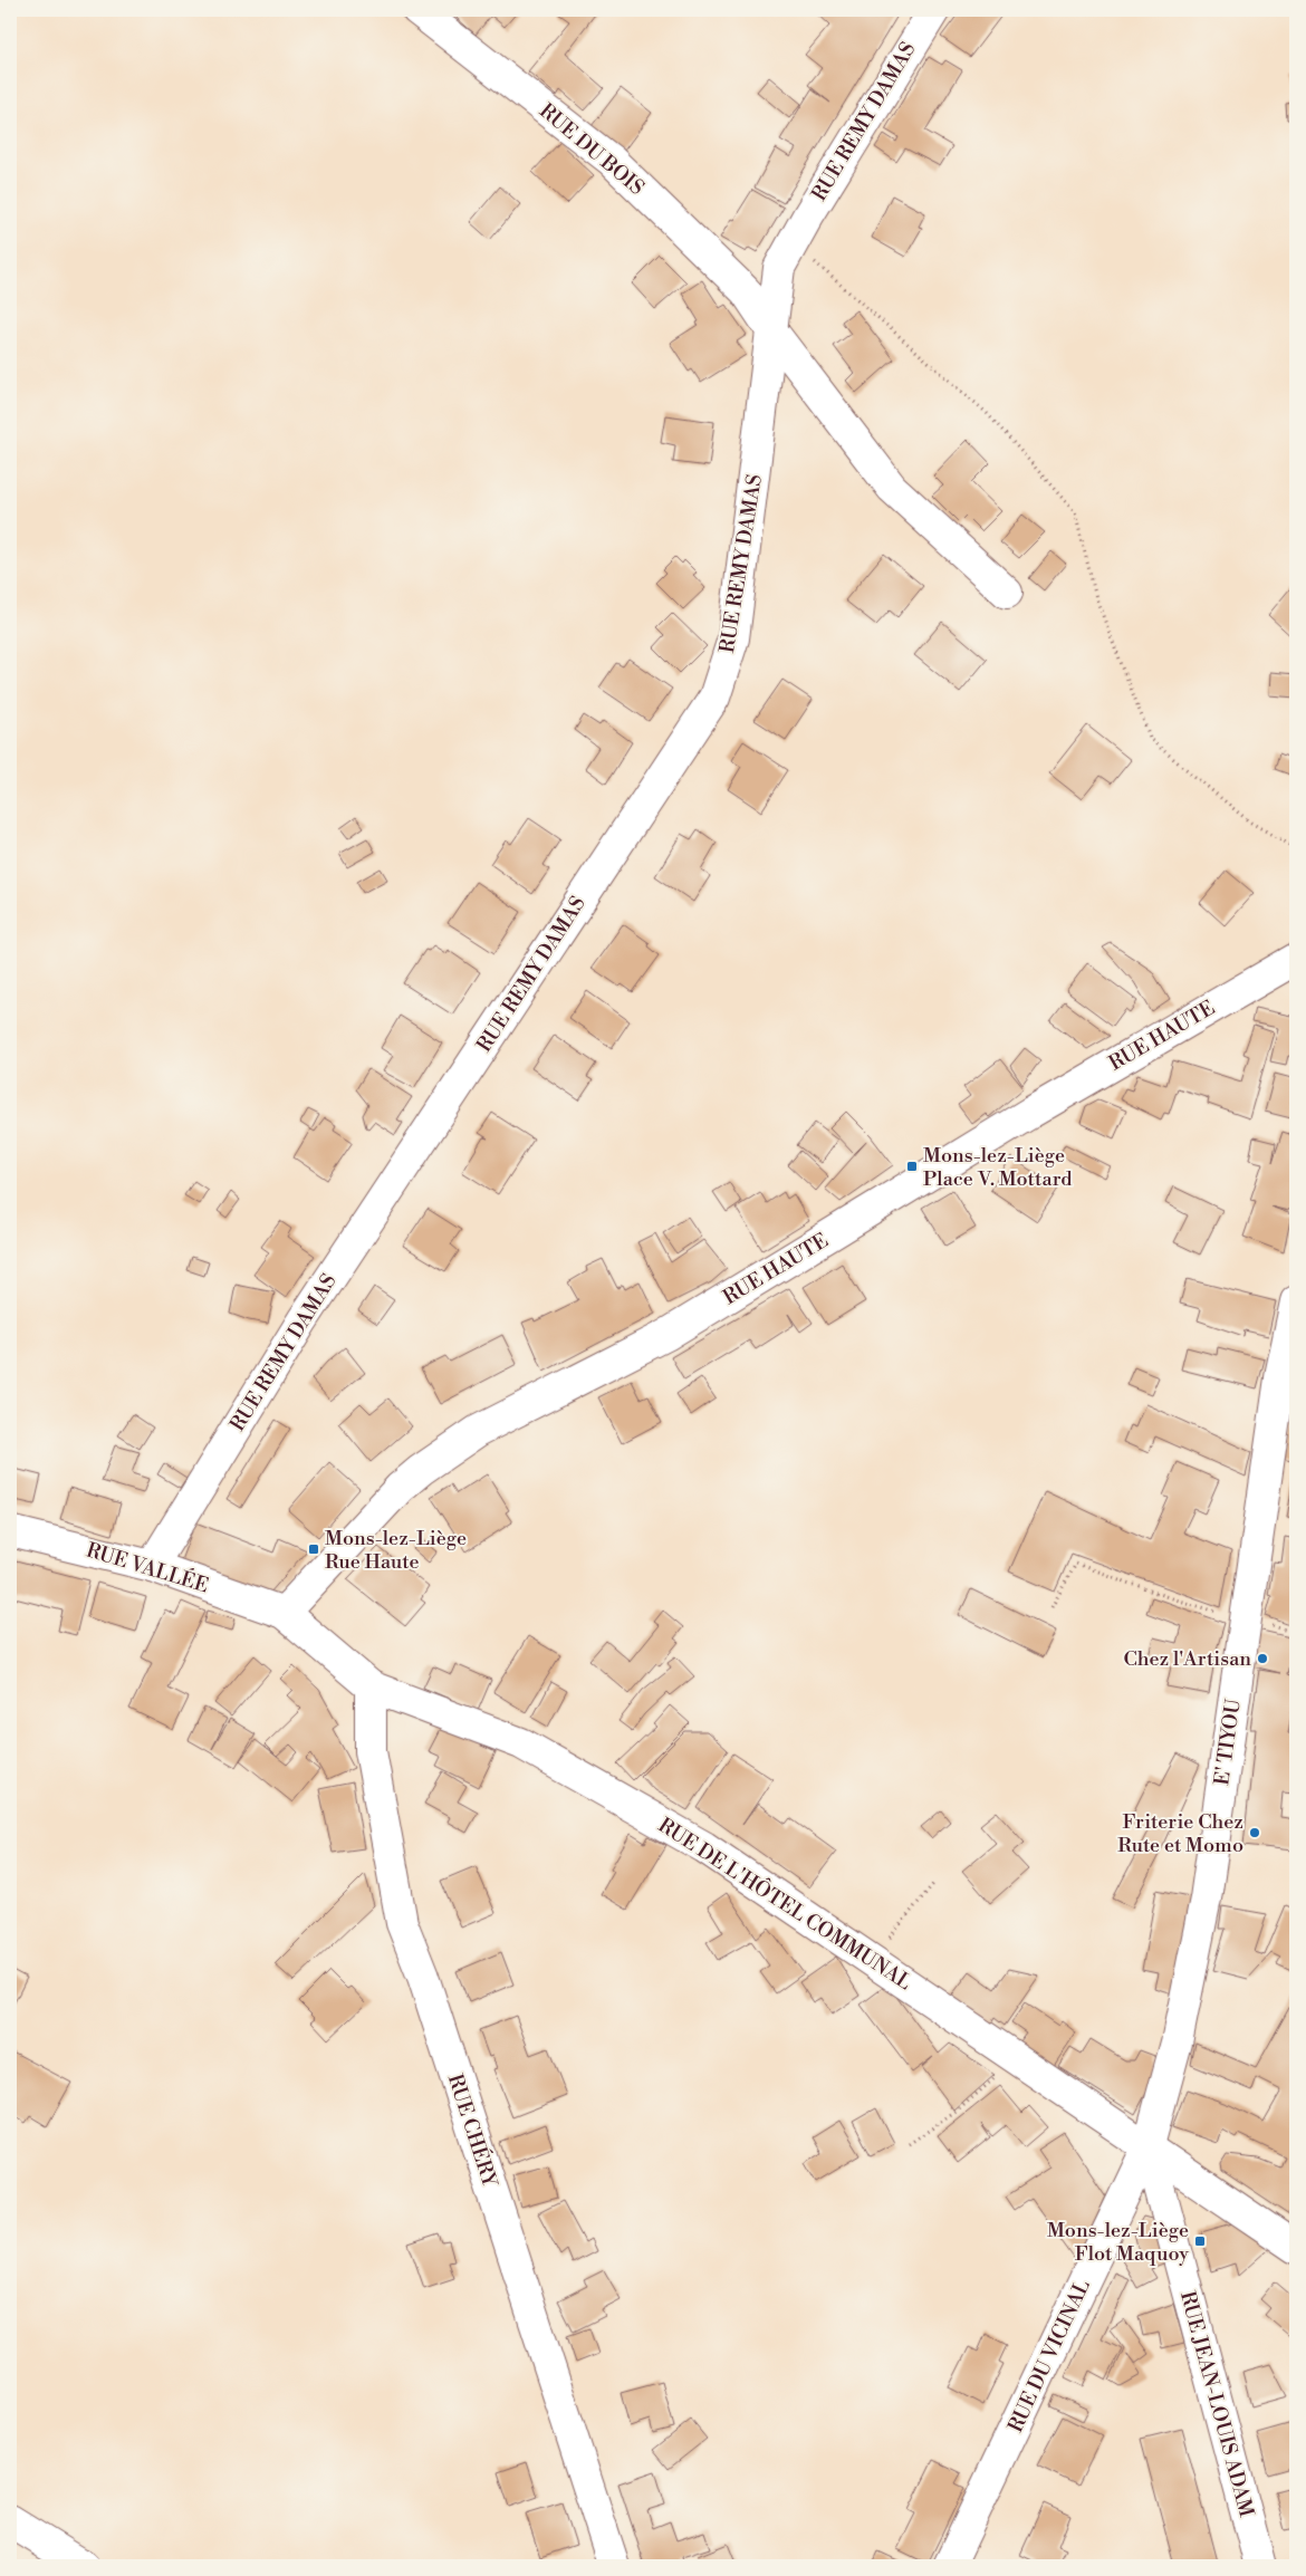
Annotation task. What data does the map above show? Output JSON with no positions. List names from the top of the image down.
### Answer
{
  "streets": {
    "street": [
      "RUE REMY DAMAS",
      "RUE DU BOIS",
      "RUE HAUTE",
      "RUE VALLÉE",
      "E' TIYOU",
      "RUE DE L'HÔTEL COMMUNAL",
      "RUE CHÉRY",
      "RUE DU VICINAL",
      "RUE JEAN-LOUIS ADAM"
    ]
  },
  "crossings": [
    ["RUE REMY DAMAS", "RUE DU BOIS"],
    ["RUE REMY DAMAS", "RUE VALLÉE"],
    ["RUE HAUTE", "RUE VALLÉE"],
    ["RUE HAUTE", "RUE DE L'HÔTEL COMMUNAL"],
    ["RUE VALLÉE", "RUE DE L'HÔTEL COMMUNAL"],
    ["E' TIYOU", "RUE DE L'HÔTEL COMMUNAL"],
    ["E' TIYOU", "RUE DU VICINAL"],
    ["E' TIYOU", "RUE JEAN-LOUIS ADAM"],
    ["RUE DE L'HÔTEL COMMUNAL", "RUE CHÉRY"],
    ["RUE DE L'HÔTEL COMMUNAL", "RUE DU VICINAL"],
    ["RUE DE L'HÔTEL COMMUNAL", "RUE JEAN-LOUIS ADAM"],
    ["RUE DU VICINAL", "RUE JEAN-LOUIS ADAM"]
  ],
  "places": {
    "transit": ["Mons-lez-Liège Place V. Mottard", "Mons-lez-Liège Rue Haute", "Mons-lez-Liège Flot Maquoy"],
    "other": ["Chez l'Artisan", "Friterie Chez Rute et Momo"]
  }
}
